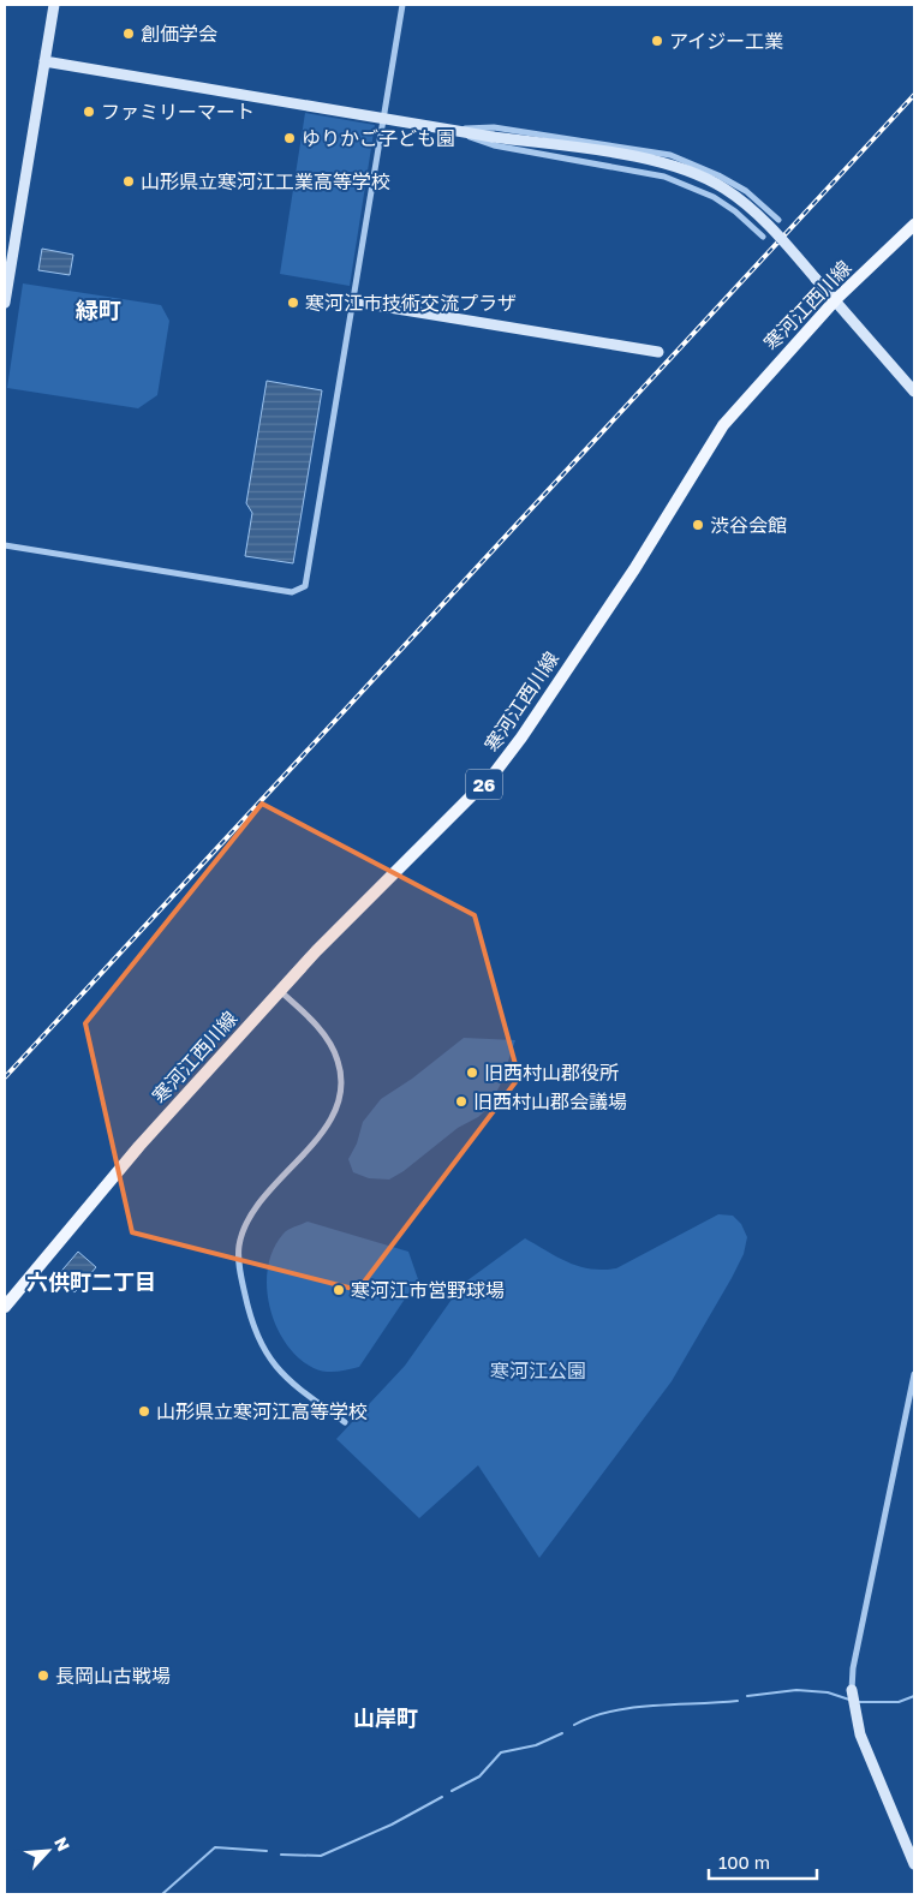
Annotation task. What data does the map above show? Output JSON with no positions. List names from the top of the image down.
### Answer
{
  "streets": {
    "main road": ["寒河江西川線", "26"]
  },
  "districts": ["緑町", "六供町二丁目", "山岸町"],
  "parks": ["寒河江公園"],
  "places": [
    "創価学会",
    "アイジー工業",
    "ファミリーマート",
    "ゆりかご子ども園",
    "山形県立寒河江工業高等学校",
    "寒河江市技術交流プラザ",
    "渋谷会館",
    "旧西村山郡役所",
    "旧西村山郡会議場",
    "寒河江市営野球場",
    "山形県立寒河江高等学校",
    "長岡山古戦場"
  ],
  "scale_bar": "100 m",
  "north": "top right"
}
